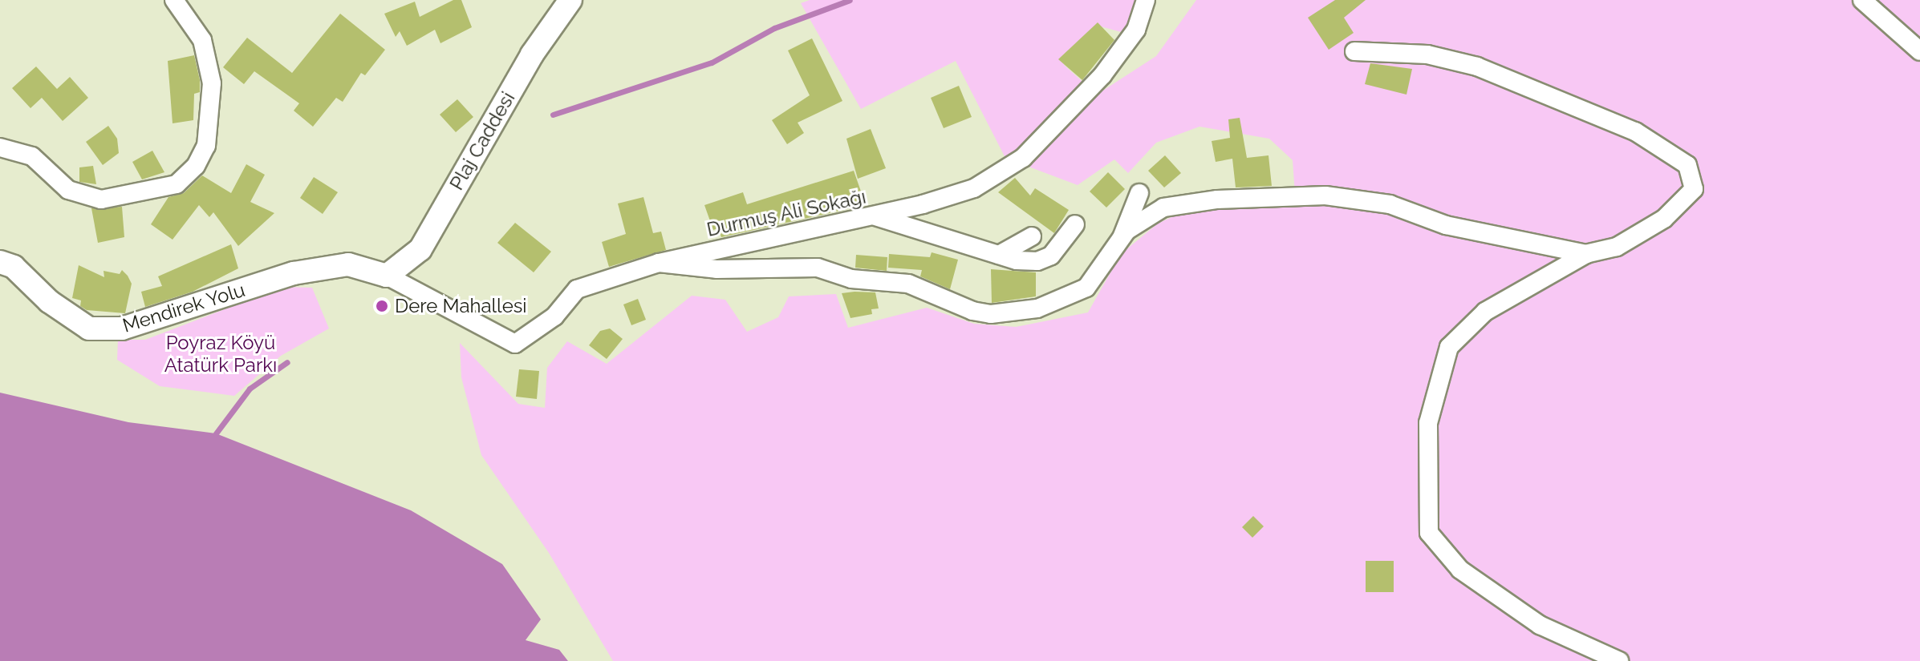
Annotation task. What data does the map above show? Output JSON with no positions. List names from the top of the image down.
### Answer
{
  "streets": {
    "street": ["Plaj Caddesi", "Durmuş Ali Sokağı", "Mendirek Yolu"]
  },
  "crossings": [
    ["Plaj Caddesi", "Durmuş Ali Sokağı"],
    ["Plaj Caddesi", "Mendirek Yolu"],
    ["Durmuş Ali Sokağı", "Mendirek Yolu"]
  ],
  "parks": ["Poyraz Köyü Atatürk Parkı"],
  "places": ["Dere Mahallesi"]
}
